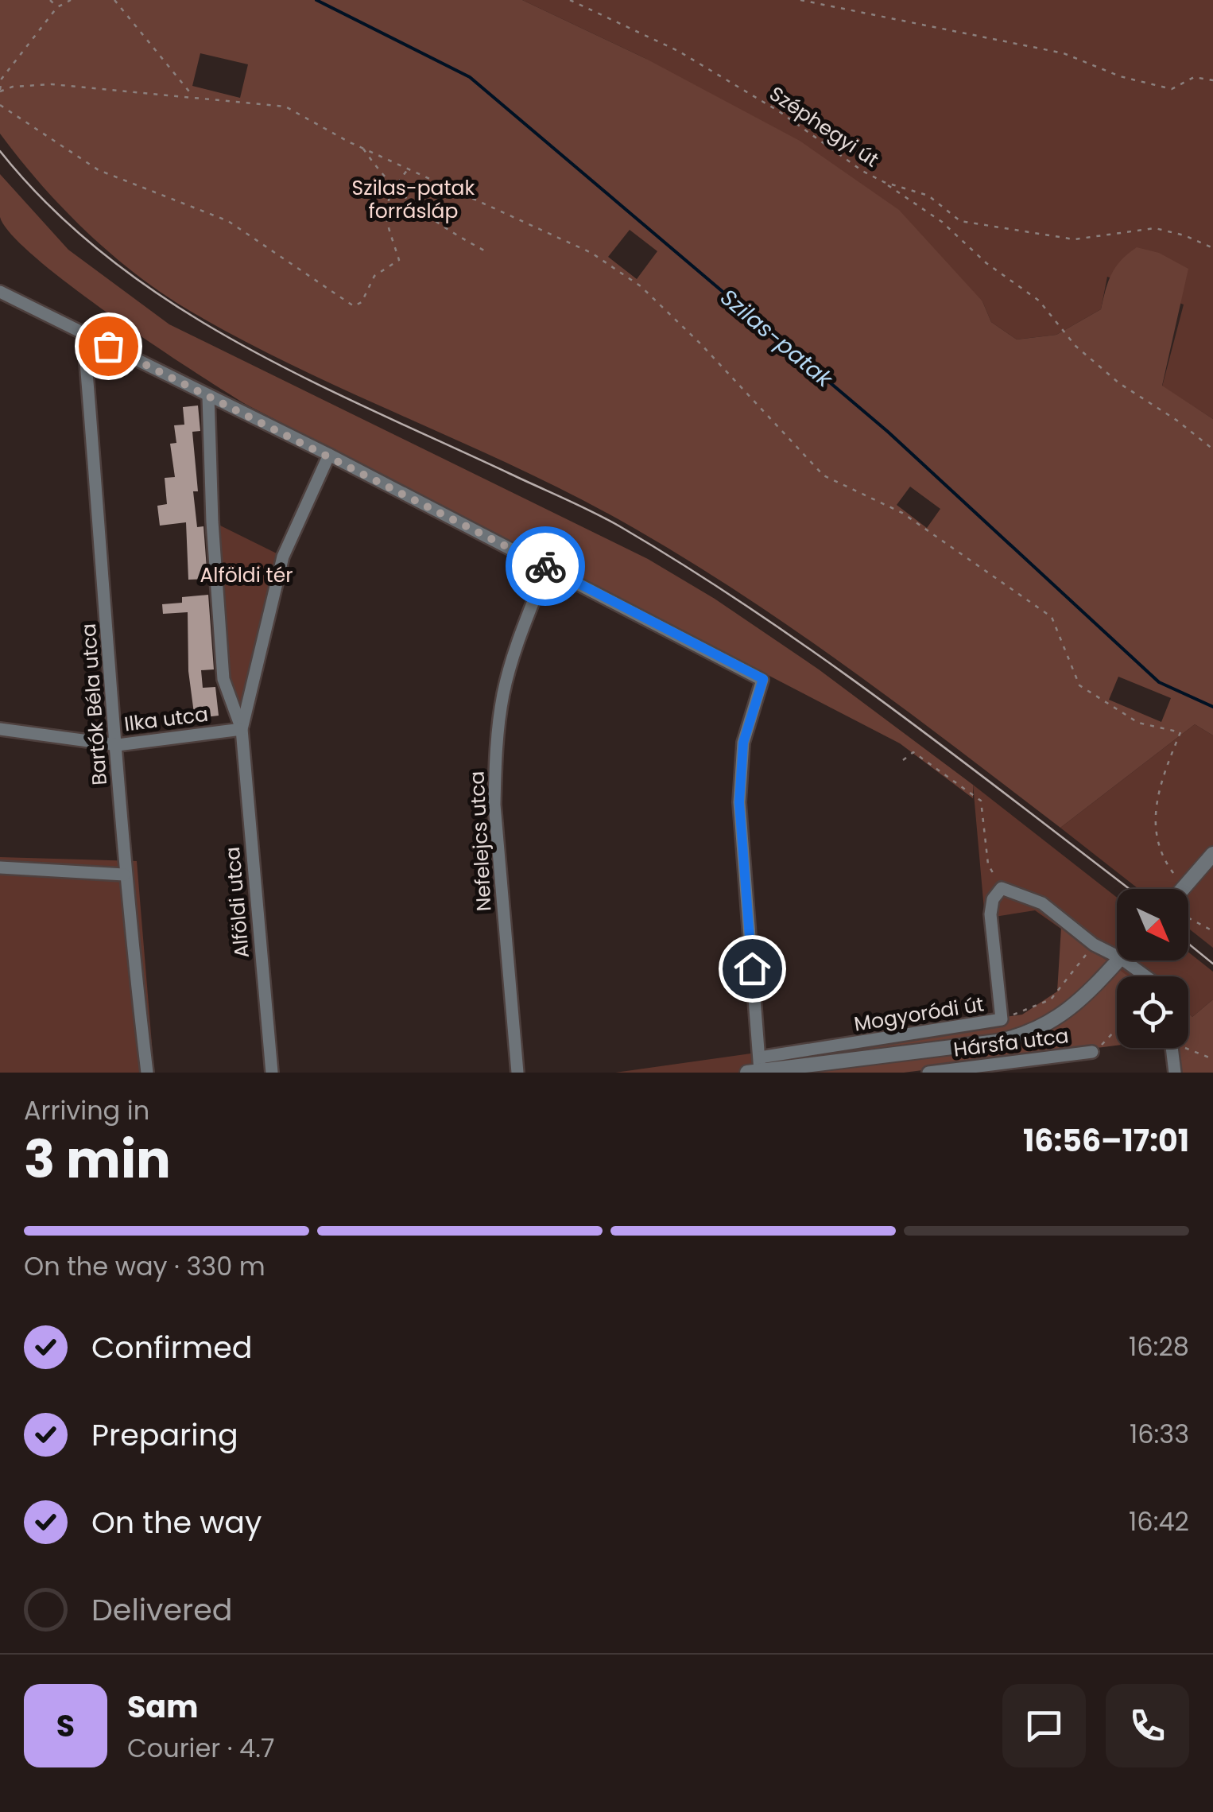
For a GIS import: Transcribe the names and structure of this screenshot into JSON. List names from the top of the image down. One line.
{"streets":{"street":["Bartók Béla utca","Ilka utca","Nefelejcs utca","Alföldi utca","Mogyoródi út","Hársfa utca"],"path":["Széphegyi út"]},"crossings":[["Bartók Béla utca","Ilka utca"],["Ilka utca","Alföldi utca"]],"water":["Szilas-patak"],"parks":["Szilas-patak forrásláp","Alföldi tér"],"north":"bottom right","page":{"heading":["3 min","Arriving in","16:56–17:01"],"panel":["Sam","Courier · 4.7"],"bar":"On the way · 330 m","list":[["Confirmed","16:28"],["Preparing","16:33"],["On the way","16:42"],"Delivered"],"round":"S"}}
